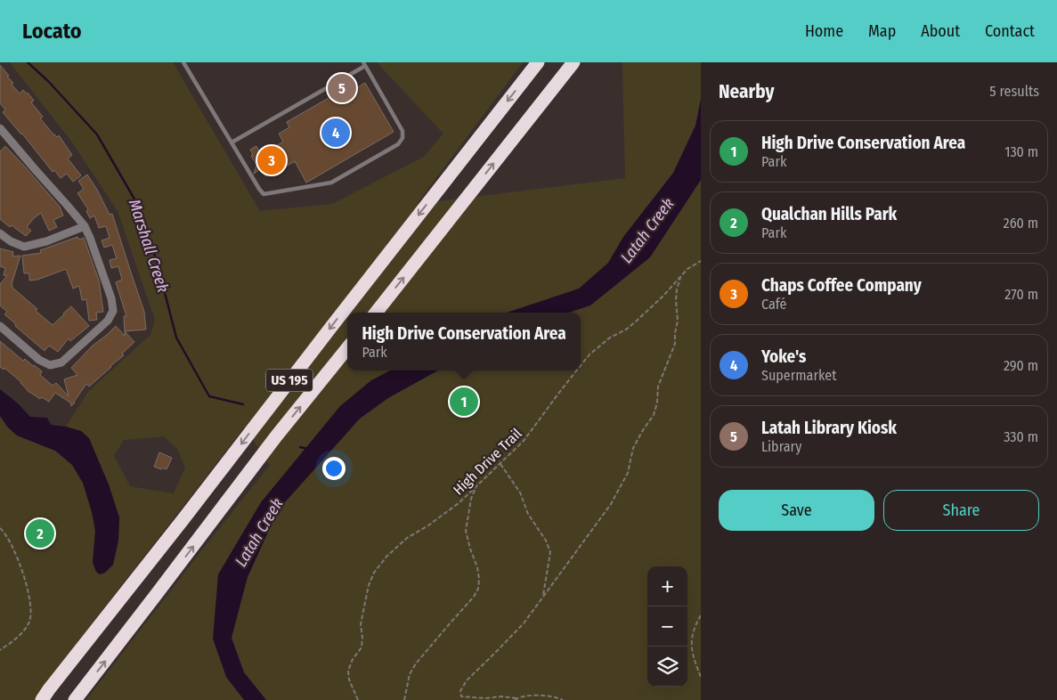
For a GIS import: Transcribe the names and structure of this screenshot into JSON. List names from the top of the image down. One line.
{"streets":{"highway":["US 195"],"path":["High Drive Trail"]},"water":["Latah Creek","Marshall Creek"],"page":{"header":"Locato","nav":["Home","Map","About","Contact"],"heading":["Nearby","5 results"],"pins":["5","4","3","1","2"],"list":[{"mark":"1","name":"High Drive Conservation Area","note":"Park","value":"130 m"},{"mark":"2","name":"Qualchan Hills Park","note":"Park","value":"260 m"},{"mark":"3","name":"Chaps Coffee Company","note":"Café","value":"270 m"},{"mark":"4","name":"Yoke's","note":"Supermarket","value":"290 m"},{"mark":"5","name":"Latah Library Kiosk","note":"Library","value":"330 m"}],"popup":["High Drive Conservation Area","Park"],"buttons":["Save","Share"],"map_buttons":["+","−"]}}
